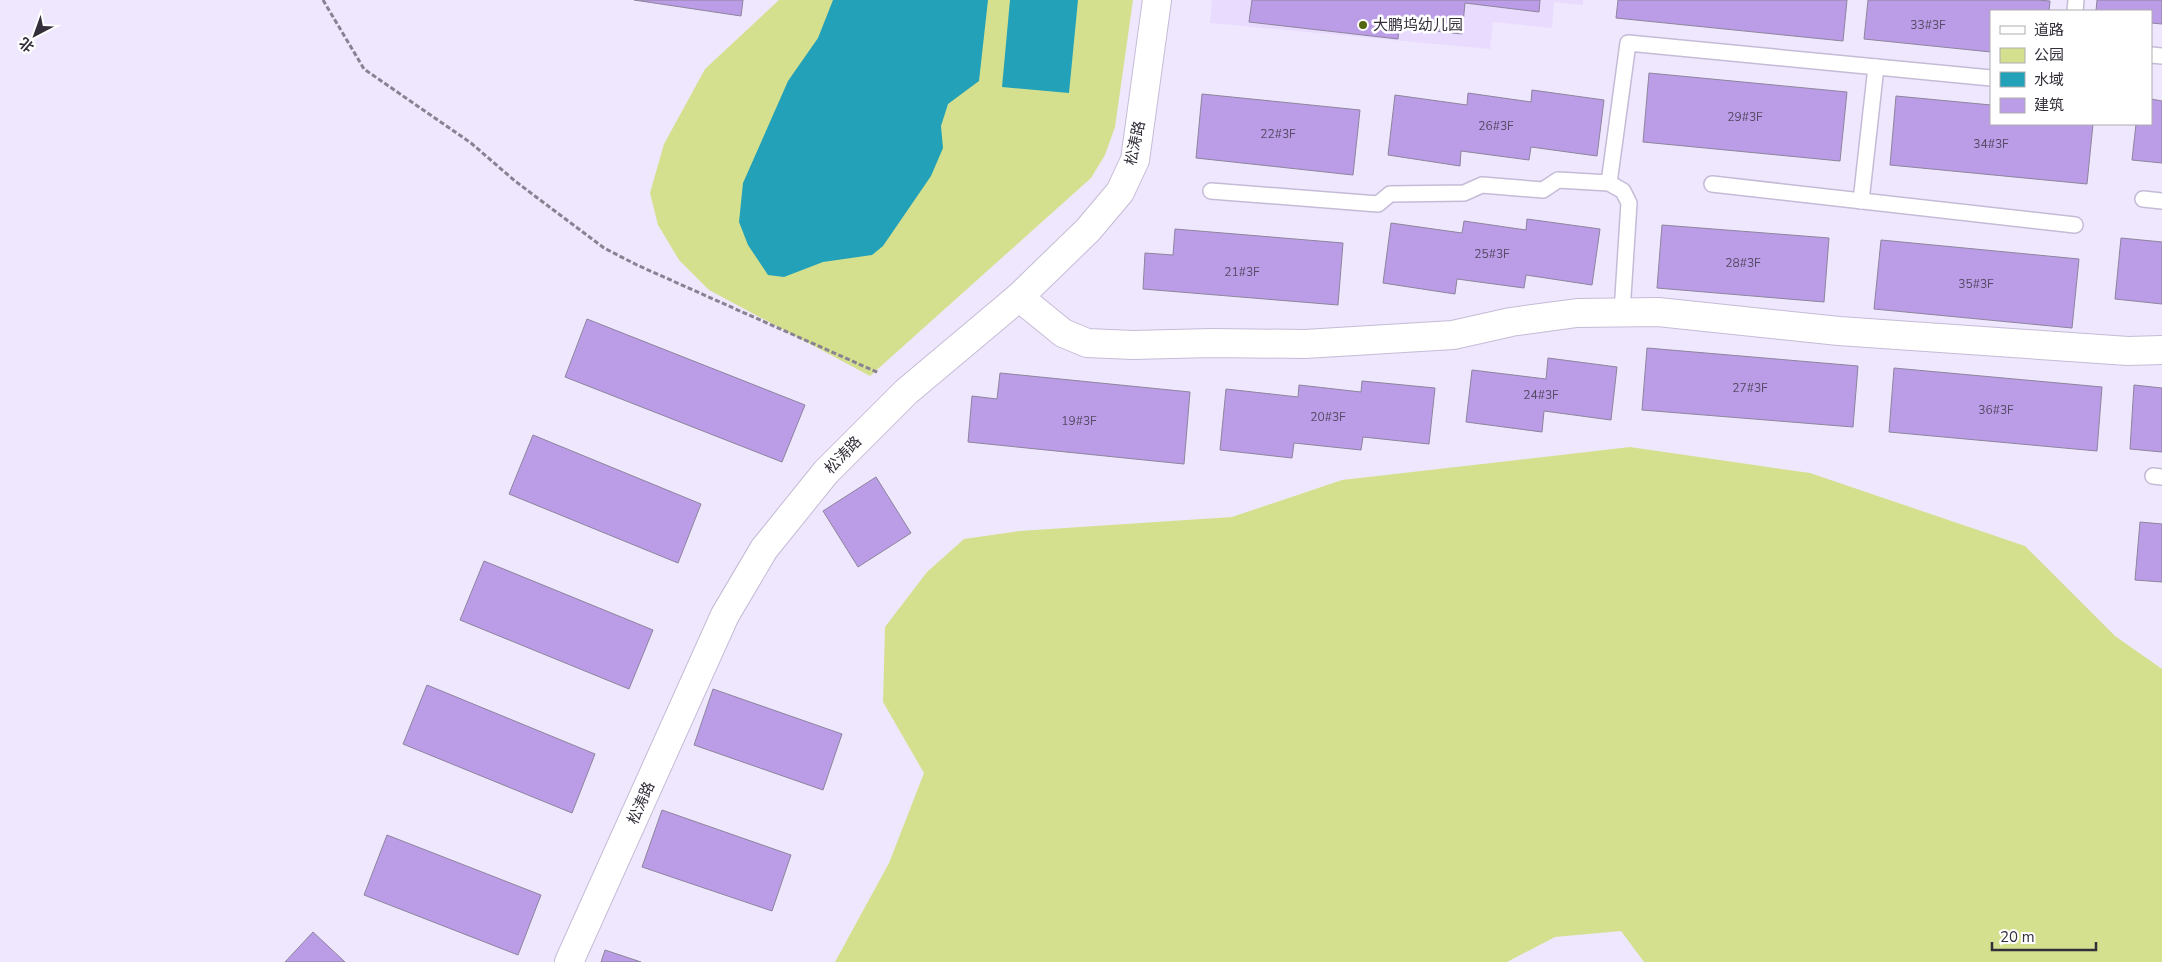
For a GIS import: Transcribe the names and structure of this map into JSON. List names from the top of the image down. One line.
{"streets":{"street":["松涛路"]},"places":["大鹏坞幼儿园"],"house_numbers":["33#3F","29#3F","26#3F","22#3F","34#3F","25#3F","28#3F","21#3F","35#3F","27#3F","24#3F","36#3F","20#3F","19#3F"],"legend":["道路","公园","水域","建筑"],"scale_bar":"20 m","north":"bottom left"}
